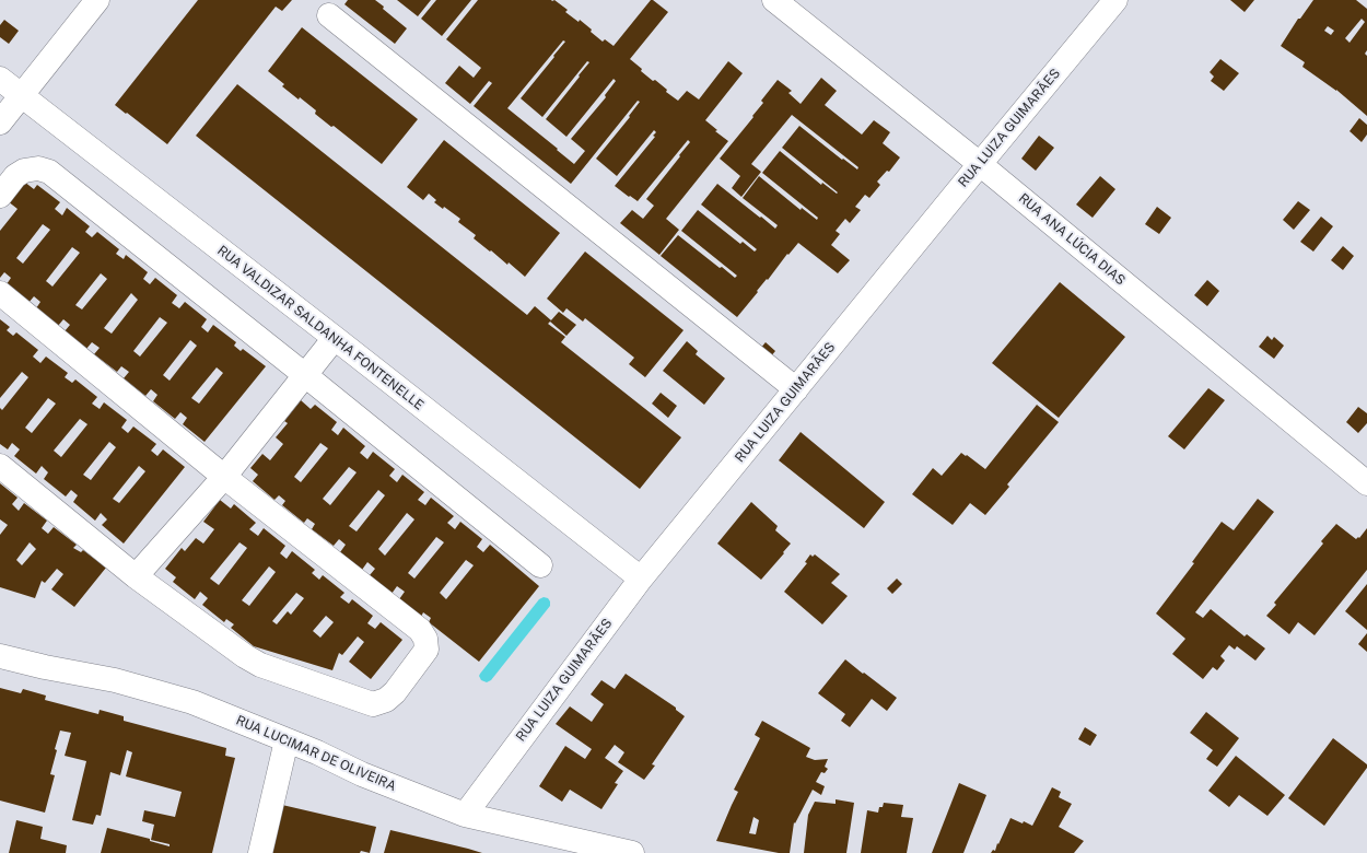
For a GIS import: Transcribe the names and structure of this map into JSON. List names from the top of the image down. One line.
{"streets":{"street":["RUA LUIZA GUIMARÃES","RUA ANA LÚCIA DIAS","RUA VALDIZAR SALDANHA FONTENELLE","RUA LUCIMAR DE OLIVEIRA"]},"crossings":[["RUA LUIZA GUIMARÃES","RUA ANA LÚCIA DIAS"],["RUA LUIZA GUIMARÃES","RUA VALDIZAR SALDANHA FONTENELLE"],["RUA LUIZA GUIMARÃES","RUA LUCIMAR DE OLIVEIRA"]]}
